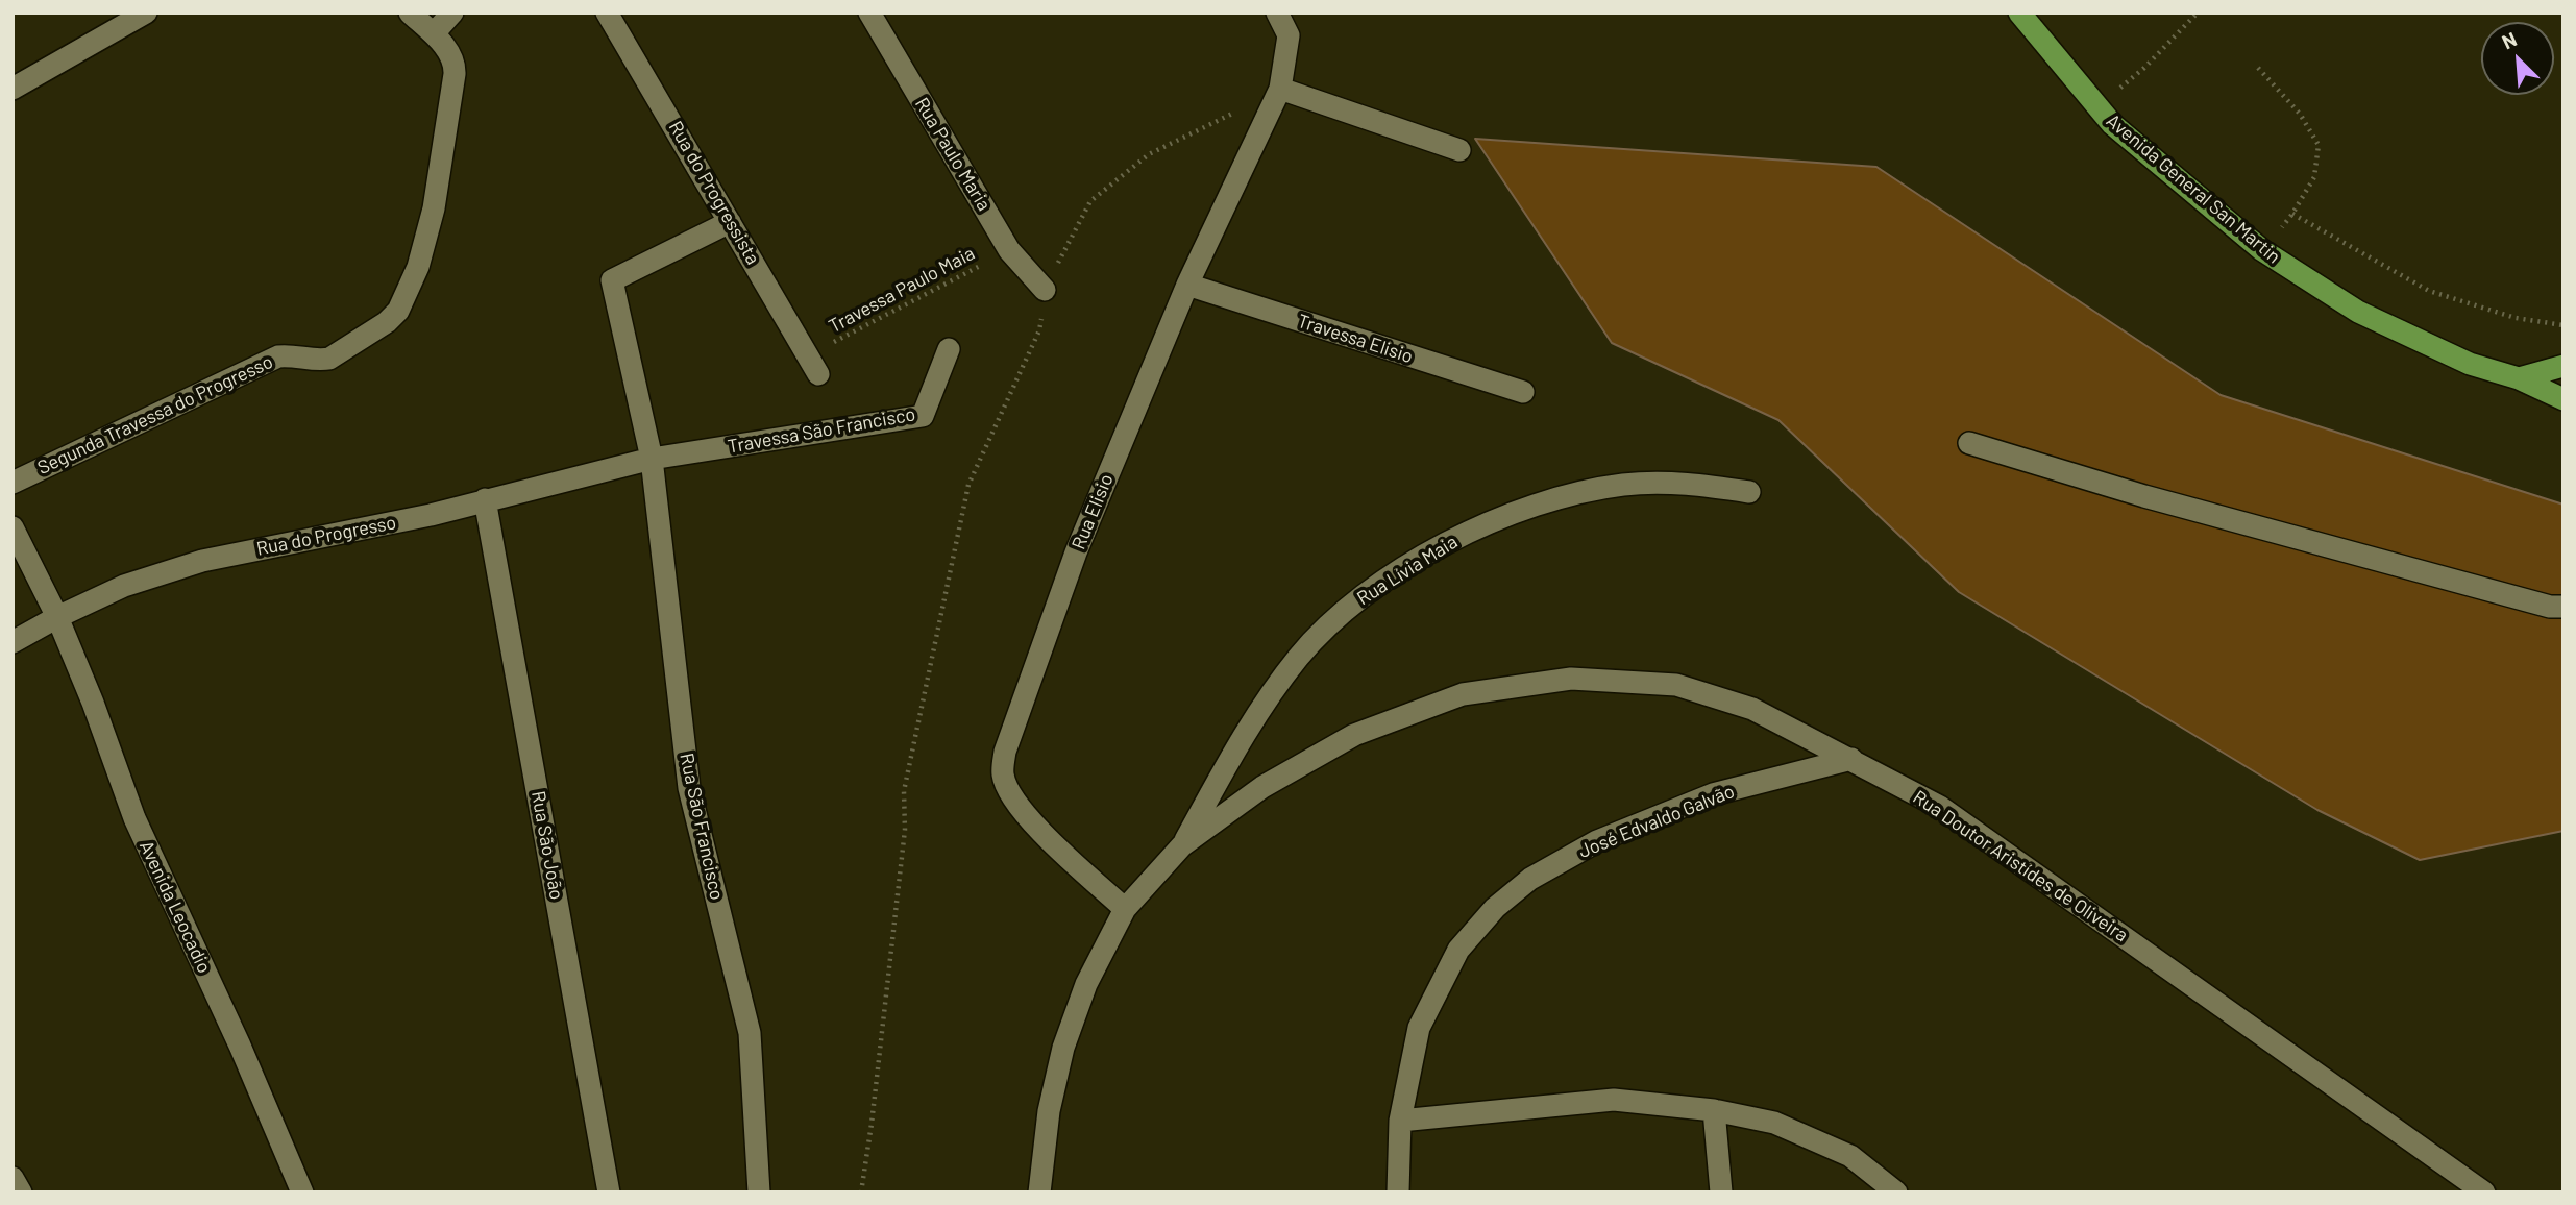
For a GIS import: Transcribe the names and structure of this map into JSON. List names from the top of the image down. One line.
{"streets":{"main road":["Avenida General San Martin"],"street":["Rua Paulo Maria","Rua do Progressista","Travessa Elisio","Segunda Travessa do Progresso","Travessa São Francisco","Rua Elisio","Rua do Progresso","Rua Lívia Maia","José Edvaldo Galvão","Rua São Francisco","Rua São João","Rua Doutor Aristídes de Oliveira","Avenida Leocadio"],"path":["Travessa Paulo Maia"]},"crossings":[["Rua Paulo Maria","Travessa Paulo Maia"],["Rua do Progressista","Travessa Paulo Maia"],["Rua do Progressista","Rua São Francisco"],["Travessa Elisio","Rua Elisio"],["Travessa São Francisco","Rua do Progresso"],["Travessa São Francisco","Rua São Francisco"],["Rua Elisio","Rua Doutor Aristídes de Oliveira"],["Rua do Progresso","Rua São Francisco"],["Rua do Progresso","Rua São João"],["Rua do Progresso","Avenida Leocadio"],["Rua Lívia Maia","Rua Doutor Aristídes de Oliveira"],["José Edvaldo Galvão","Rua Doutor Aristídes de Oliveira"]],"north":"top left"}
